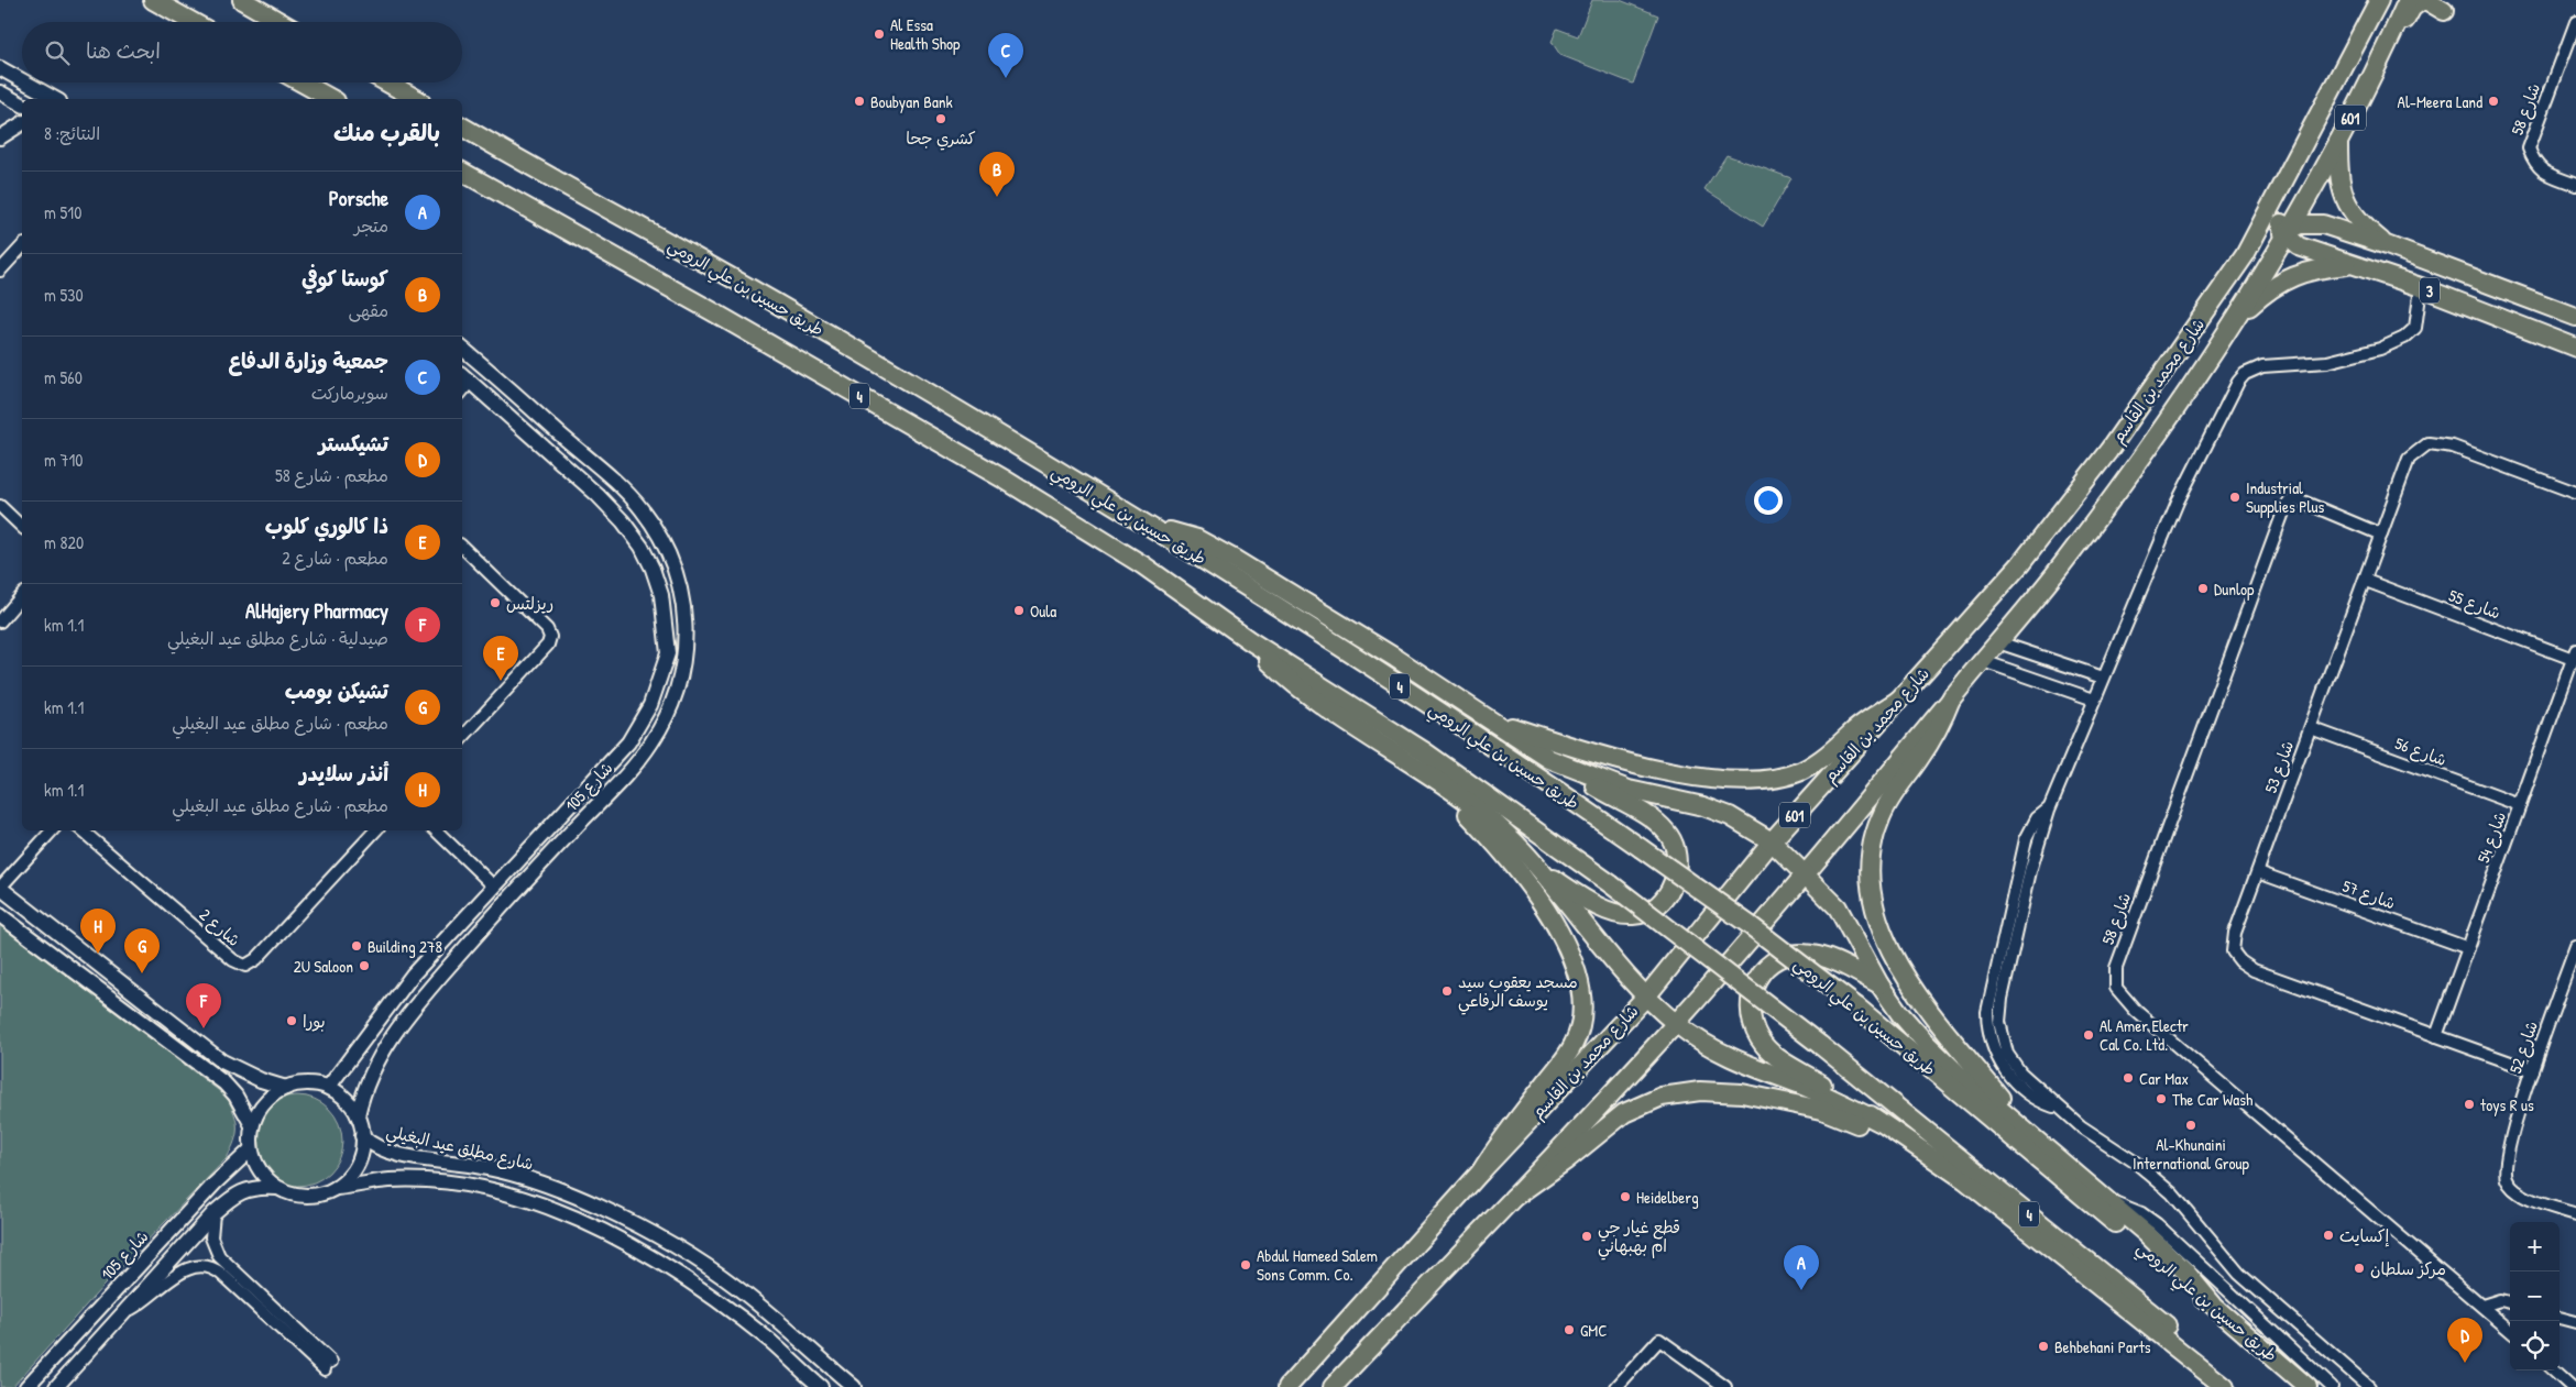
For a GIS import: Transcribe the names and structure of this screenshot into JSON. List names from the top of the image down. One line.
{"streets":{"main road":["601","طريق حسين بن علي الرومي","3","شارع محمد بن القاسم","4"],"street":["شارع 58","شارع 55","شارع 56","شارع 53","شارع 105","شارع 54","شارع 57","شارع 2","شارع 52","شارع مطلق عيد البغيلي"]},"crossings":[["شارع 58","شارع 53"],["3","شارع محمد بن القاسم"],["شارع 55","شارع 53"],["شارع 55","شارع 54"],["شارع 56","شارع 53"],["شارع 56","شارع 54"],["شارع 53","شارع 54"],["شارع 53","شارع 57"],["شارع 53","شارع 52"],["شارع 105","شارع مطلق عيد البغيلي"],["شارع 54","شارع 57"]],"places":["Al Essa Health Shop","Boubyan Bank","Al-Meera Land","كشري جحا","Industrial Supplies Plus","Dunlop","ريزلتس","Oula","Building 278","2U Saloon","مسجد يعقوب سيد يوسف الرفاعي","بورا","Al Amer Electr Cal Co. Ltd.","Car Max","The Car Wash","toys R us","Al-Khunaini International Group","Heidelberg","إكسايت","قطع غيار جي ام بهبهاني","Abdul Hameed Salem Sons Comm. Co.","مركز سلطان","GMC","Behbehani Parts"],"page":{"search":"ابحث هنا","pins":["C","B","E","H","G","F","A","D"],"heading":["بالقرب منك","النتائج: 8"],"list":[{"mark":"A","name":"Porsche","note":"متجر","value":"510 m"},{"mark":"B","name":"كوستا كوفي","note":"مقهى","value":"530 m"},{"mark":"C","name":"جمعية وزارة الدفاع","note":"سوبرماركت","value":"560 m"},{"mark":"D","name":"تشيكستر","note":"مطعم · شارع 58","value":"710 m"},{"mark":"E","name":"ذا كالوري كلوب","note":"مطعم · شارع 2","value":"820 m"},{"mark":"F","name":"AlHajery Pharmacy","note":"صيدلية · شارع مطلق عيد البغيلي","value":"1.1 km"},{"mark":"G","name":"تشيكن بومب","note":"مطعم · شارع مطلق عيد البغيلي","value":"1.1 km"},{"mark":"H","name":"أنذر سلايدر","note":"مطعم · شارع مطلق عيد البغيلي","value":"1.1 km"}],"map_buttons":["+","−"]}}
